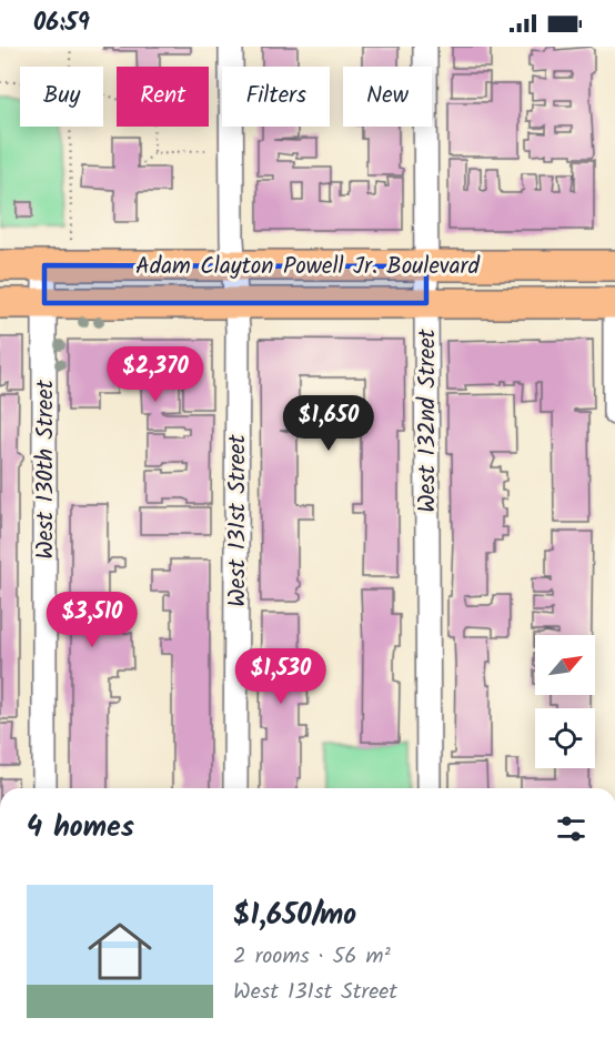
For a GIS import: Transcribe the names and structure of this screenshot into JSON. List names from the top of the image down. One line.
{"streets":{"main road":["Adam Clayton Powell Jr. Boulevard"],"street":["West 132nd Street","West 130th Street","West 131st Street"]},"crossings":[["Adam Clayton Powell Jr. Boulevard","West 132nd Street"],["Adam Clayton Powell Jr. Boulevard","West 130th Street"],["Adam Clayton Powell Jr. Boulevard","West 131st Street"]],"north":"top right","page":{"status":"06:59","chip":["Buy","Rent","Filters","New"],"price":["$2,370","$1,650","$3,510","$1,530"],"heading":"4 homes","list":[{"name":"$1,650/mo","note":"2 rooms · 56 m² · West 131st Street"}]}}
